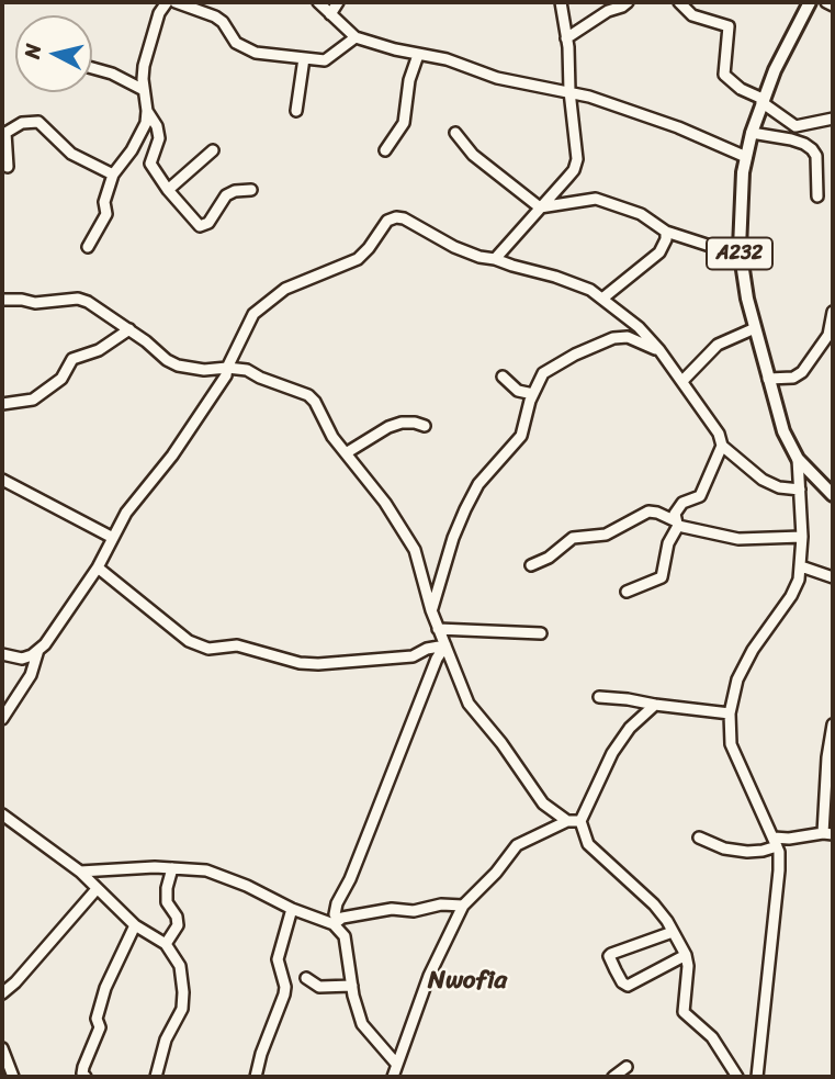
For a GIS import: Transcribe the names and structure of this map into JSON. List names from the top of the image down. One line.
{"streets":{"main road":["A232"]},"districts":["Nwofia"],"north":"left"}
